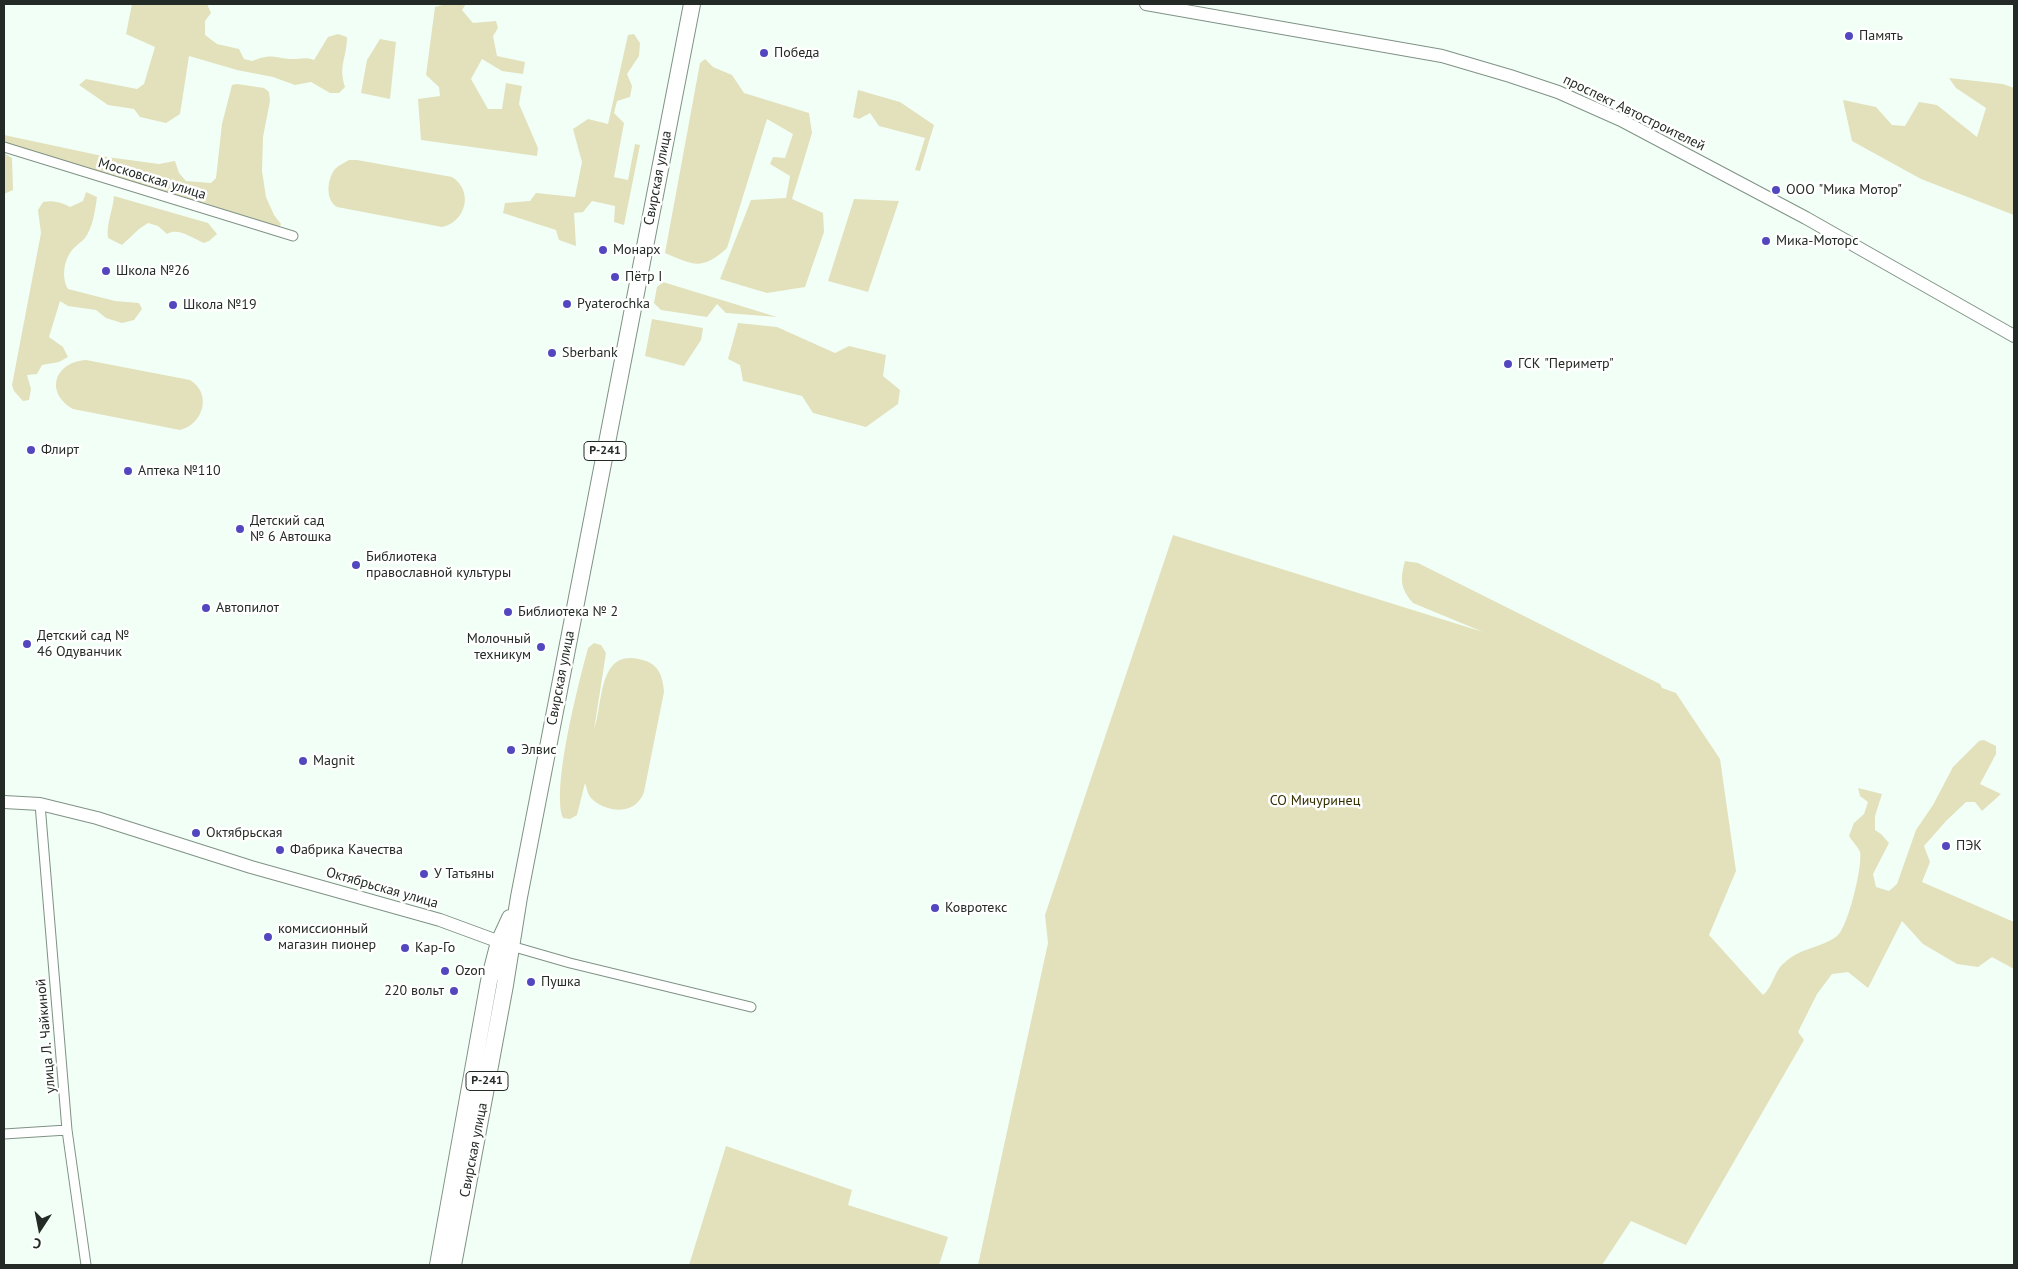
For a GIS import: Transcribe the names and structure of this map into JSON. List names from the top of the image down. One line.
{"streets":{"highway":["Свирская улица","Р-241"],"main road":["проспект Автостроителей","Октябрьская улица"],"street":["Московская улица","улица Л. Чайкиной"]},"crossings":[["Свирская улица","Октябрьская улица"],["Октябрьская улица","улица Л. Чайкиной"]],"parks":["СО Мичуринец"],"places":["Память","Победа","ООО \"Мика Мотор\"","Мика-Моторс","Монарх","Школа №26","Пётр I","Pyaterochka","Школа №19","Sberbank","ГСК \"Периметр\"","Флирт","Аптека №110","Детский сад № 6 Автошка","Библиотека православной культуры","Автопилот","Библиотека № 2","Детский сад № 46 Одуванчик","Молочный техникум","Элвис","Magnit","Октябрьская","ПЭК","Фабрика Качества","У Татьяны","Ковротекс","комиссионный магазин пионер","Кар-Го","Ozon","Пушка","220 вольт"],"north":"bottom"}
